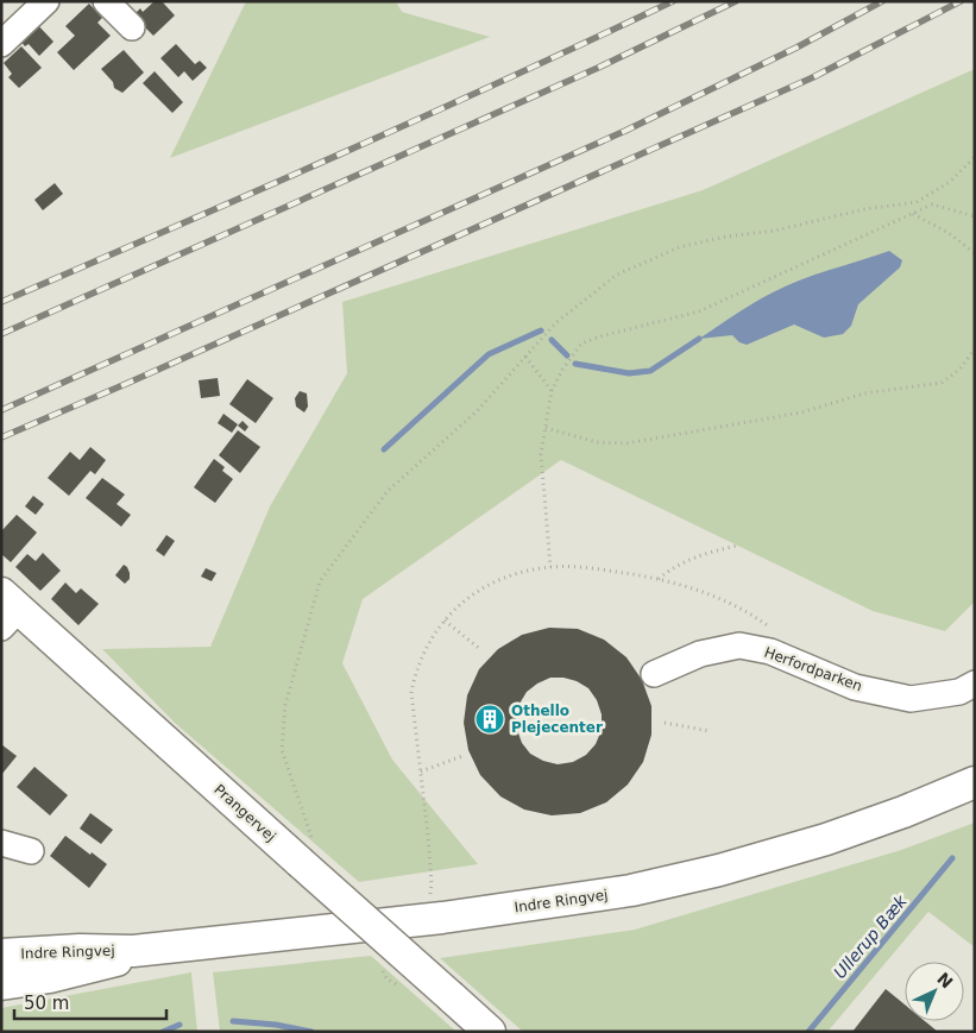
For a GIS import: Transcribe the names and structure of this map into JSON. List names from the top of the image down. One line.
{"streets":{"street":["Herfordparken","Prangervej","Indre Ringvej"]},"water":["Ullerup Bæk"],"places":{"building":["Othello Plejecenter"]},"scale_bar":"50 m","north":"top right"}
